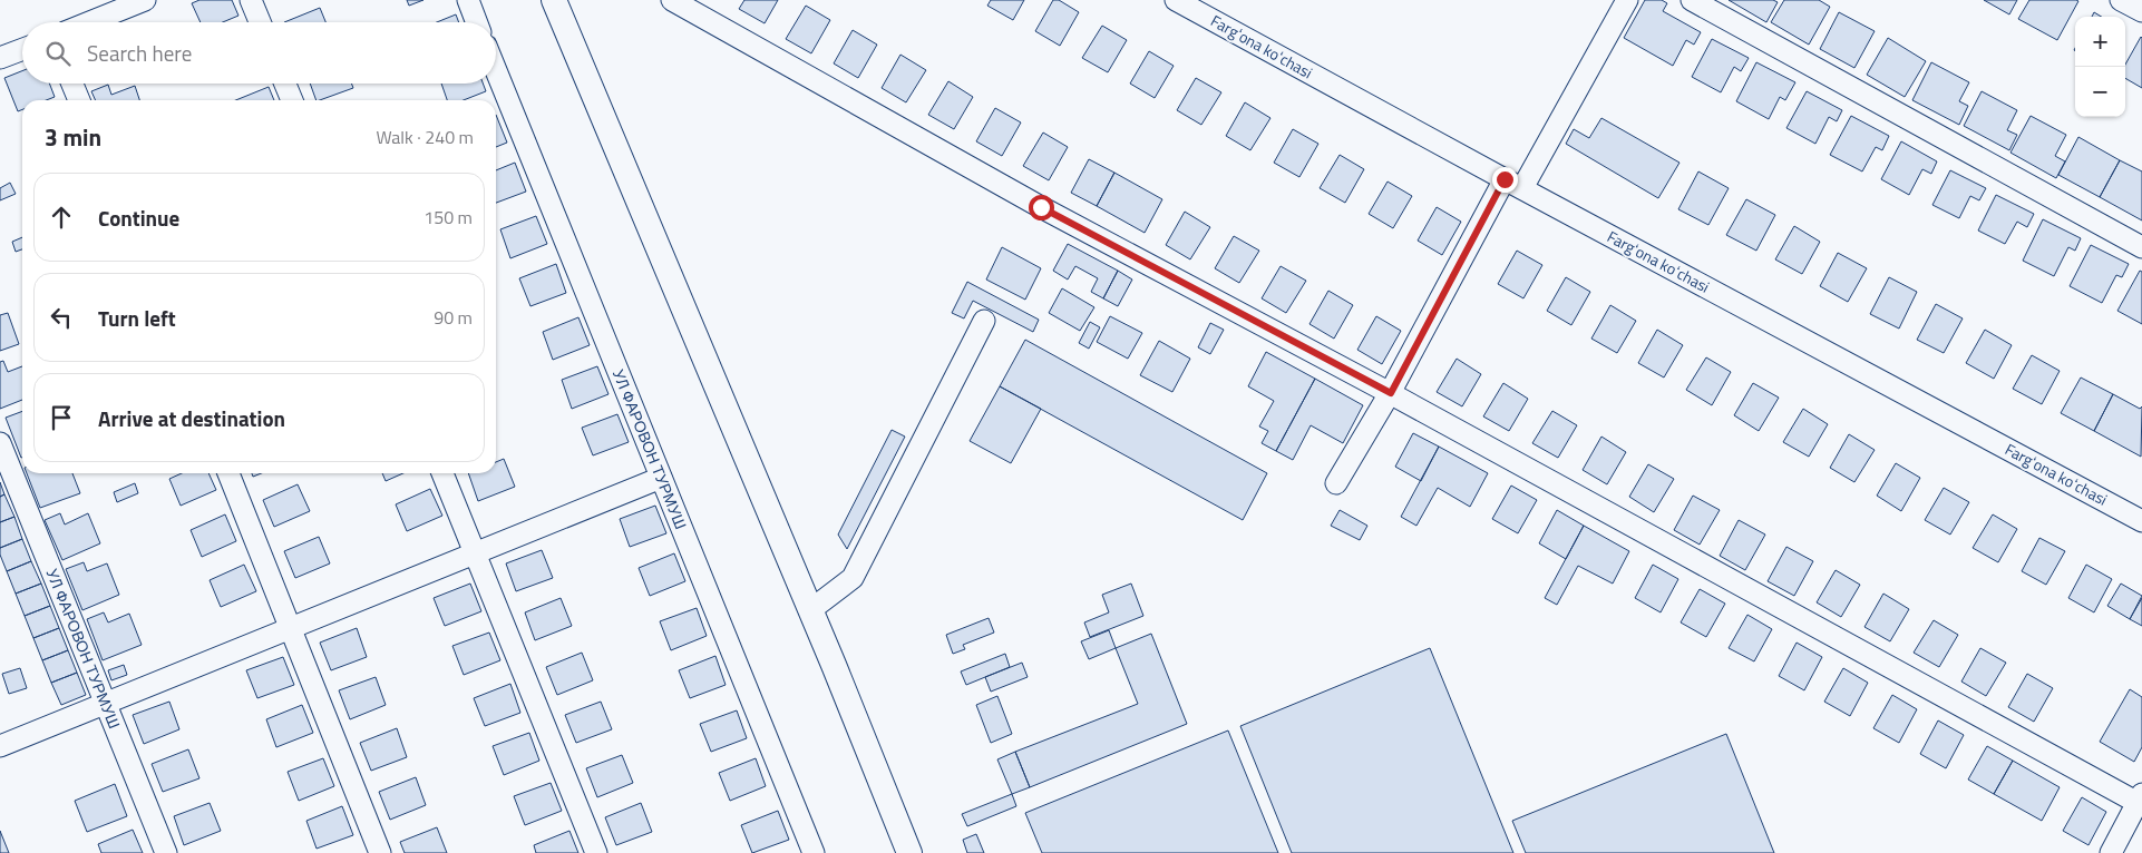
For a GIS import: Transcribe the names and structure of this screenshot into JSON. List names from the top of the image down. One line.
{"streets":{"street":["Fargʻona koʻchasi","УЛ ФАРОВОН ТУРМУШ"]},"page":{"map_buttons":["+","−"],"search":"Search here","heading":["3 min","Walk · 240 m"],"list":[["Continue","150 m"],["Turn left","90 m"],"Arrive at destination"]}}
